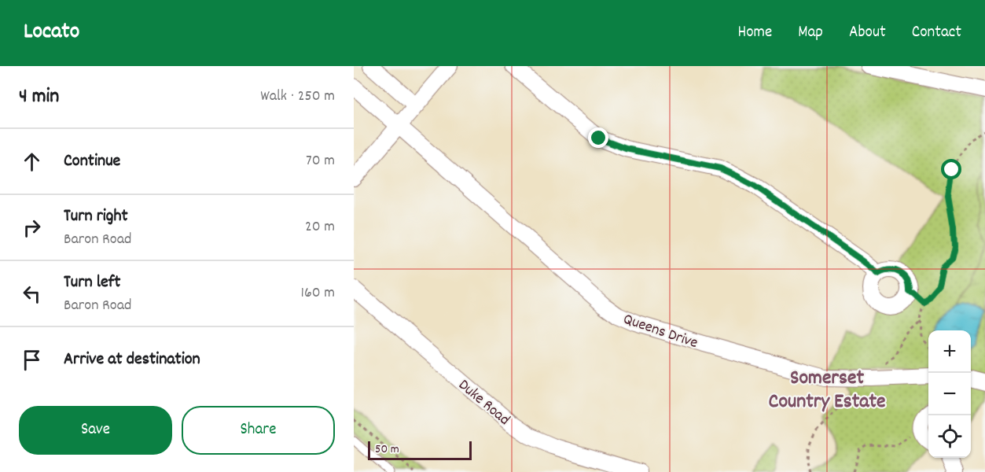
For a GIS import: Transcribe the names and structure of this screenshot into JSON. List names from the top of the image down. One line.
{"streets":{"street":["Queens Drive","Duke Road"]},"districts":["Somerset Country Estate"],"scale_bar":"50 m","page":{"header":"Locato","nav":["Home","Map","About","Contact"],"heading":["4 min","Walk · 250 m"],"list":[["Continue","70 m"],["Turn right","Baron Road","20 m"],["Turn left","Baron Road","160 m"],"Arrive at destination"],"map_buttons":["+","−"],"buttons":["Save","Share"],"scale":"50 m"}}
